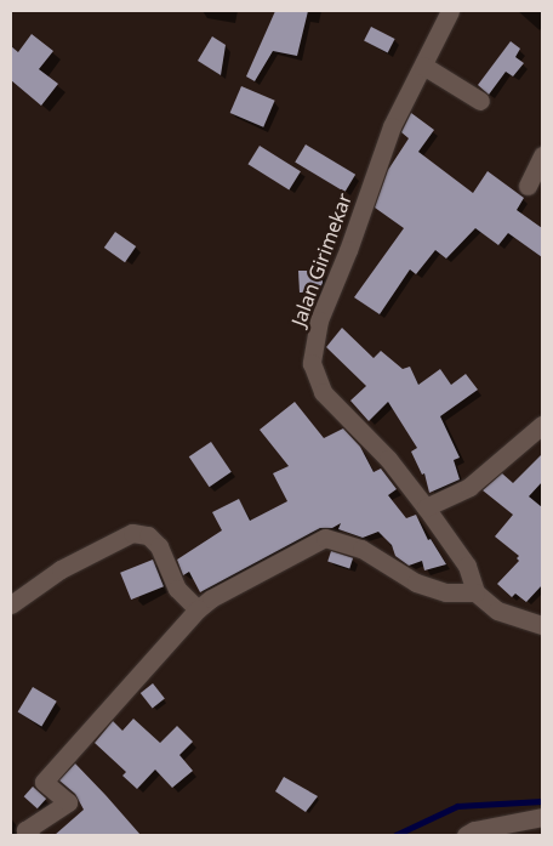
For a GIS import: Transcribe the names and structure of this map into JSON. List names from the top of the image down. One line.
{"streets":{"street":["Jalan Girimekar"]}}
